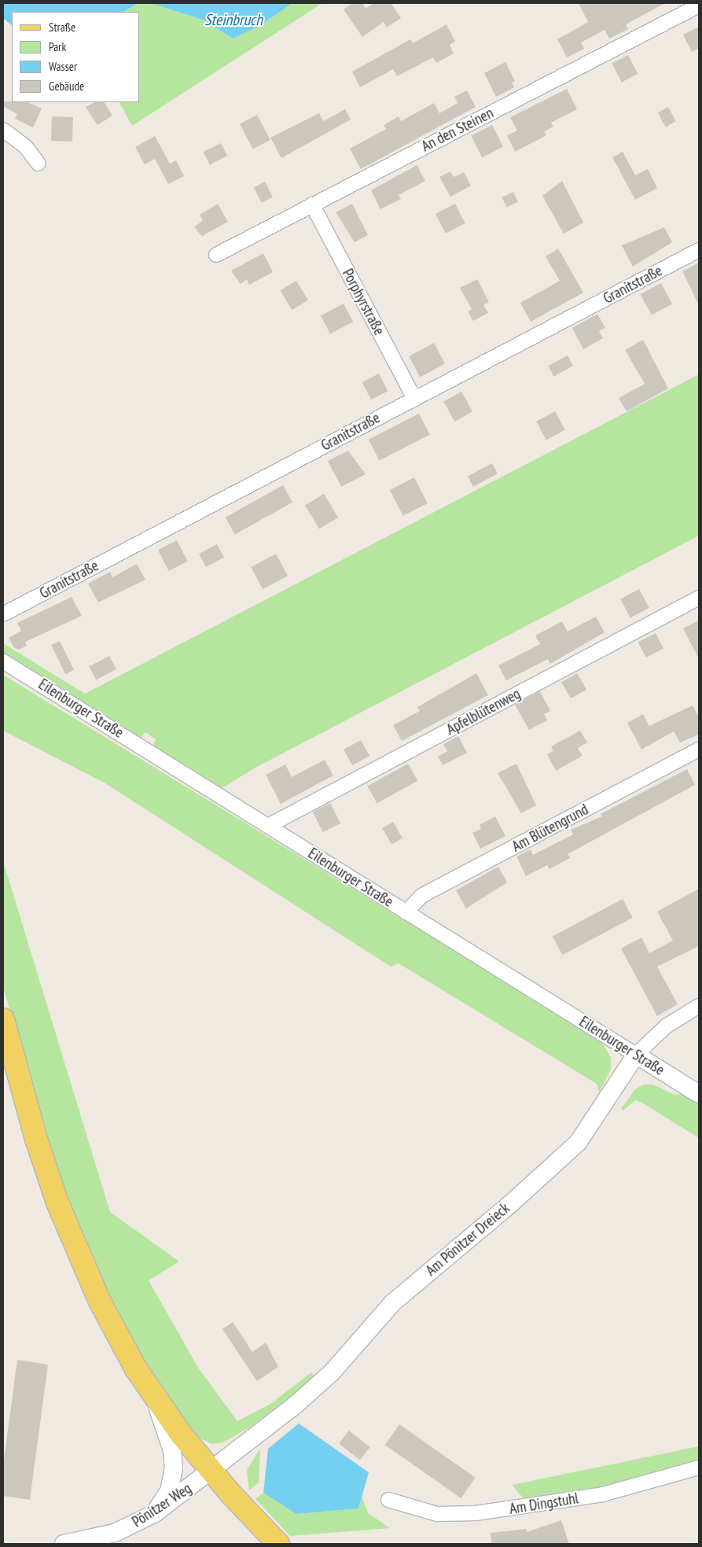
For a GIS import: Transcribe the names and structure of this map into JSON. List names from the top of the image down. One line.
{"streets":{"street":["An den Steinen","Granitstraße","Porphyrstraße","Eilenburger Straße","Apfelblütenweg","Am Blütengrund","Am Pönitzer Dreieck","Am Dingstuhl","Pönitzer Weg"]},"crossings":[["An den Steinen","Porphyrstraße"],["Granitstraße","Porphyrstraße"],["Eilenburger Straße","Apfelblütenweg"],["Eilenburger Straße","Am Blütengrund"],["Eilenburger Straße","Am Pönitzer Dreieck"],["Am Pönitzer Dreieck","Pönitzer Weg"]],"water":["Steinbruch"],"legend":["Straße","Park","Wasser","Gebäude"]}
